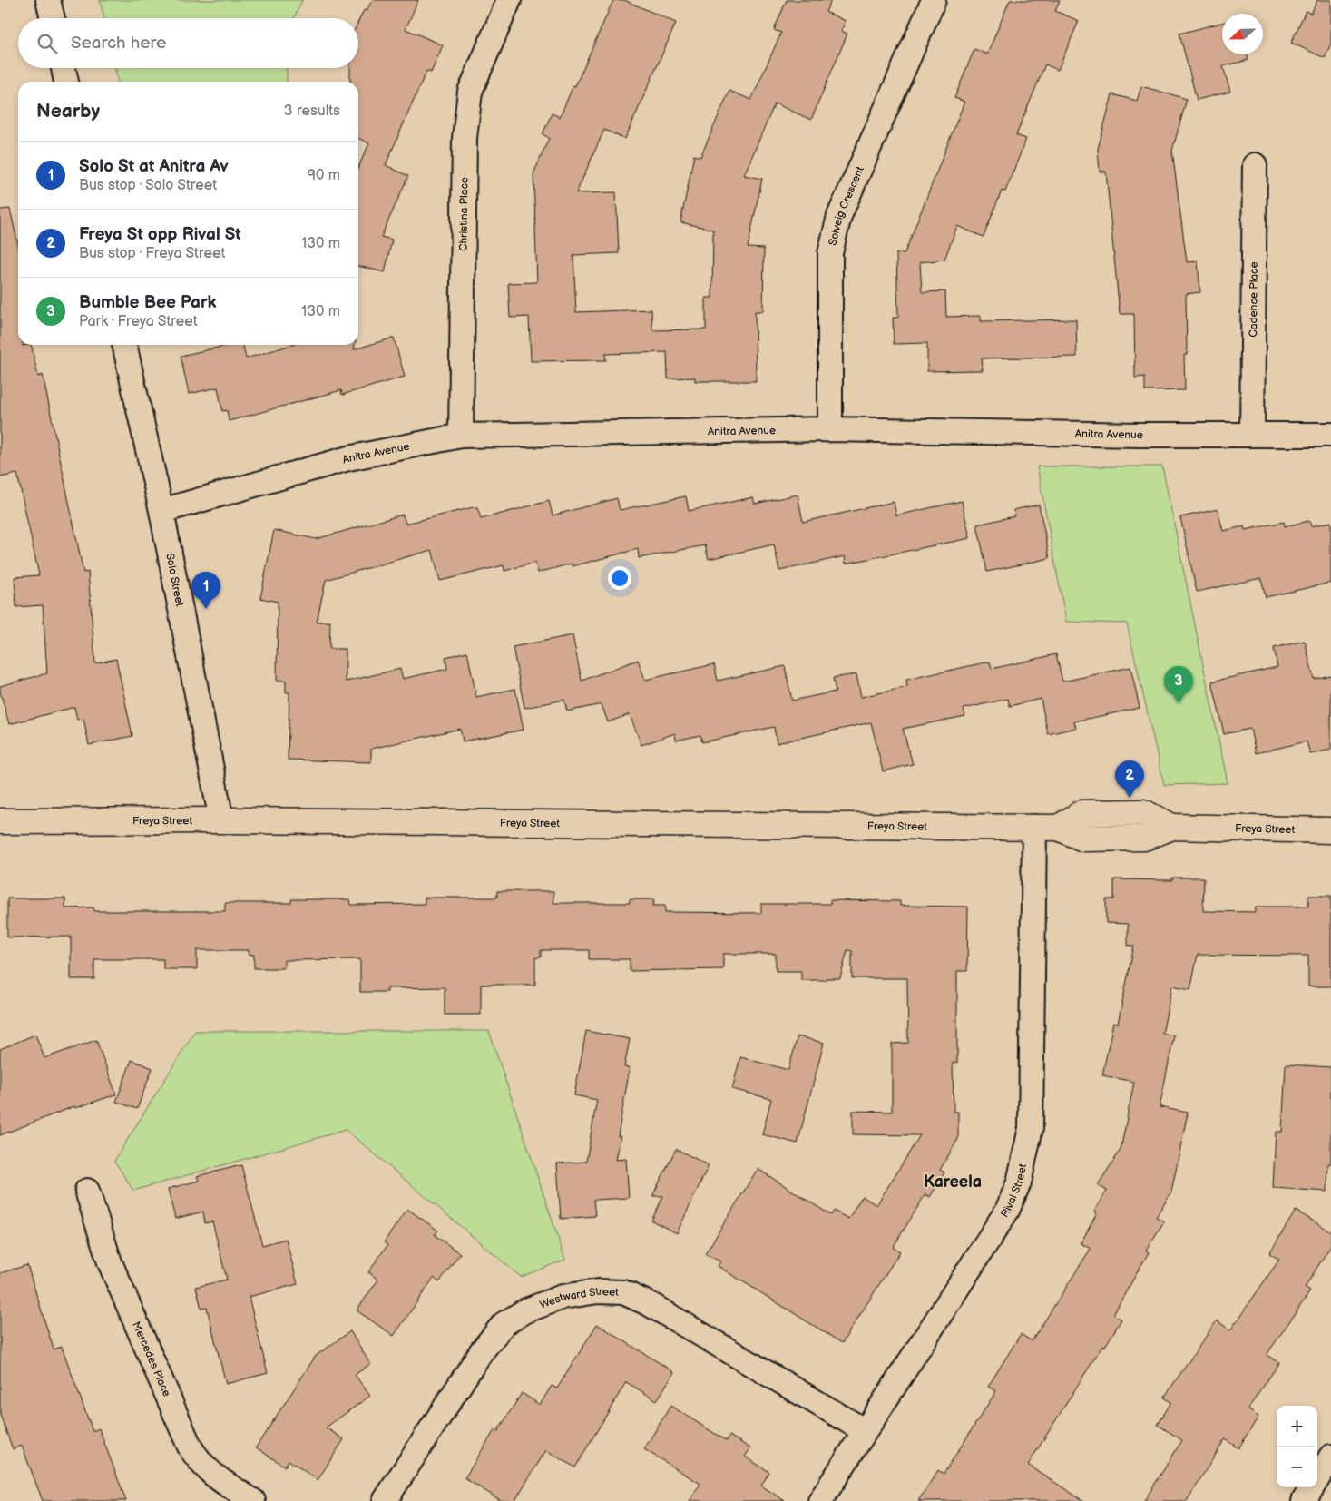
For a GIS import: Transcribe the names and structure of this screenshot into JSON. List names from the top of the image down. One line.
{"streets":{"street":["Solveig Crescent","Christina Place","Cadence Place","Anitra Avenue","Solo Street","Freya Street","Rival Street","Westward Street","Mercedes Place"]},"crossings":[["Solveig Crescent","Anitra Avenue"],["Christina Place","Anitra Avenue"],["Cadence Place","Anitra Avenue"],["Anitra Avenue","Solo Street"],["Solo Street","Freya Street"],["Freya Street","Rival Street"],["Rival Street","Westward Street"]],"districts":["Kareela"],"north":"left","page":{"search":"Search here","heading":["Nearby","3 results"],"list":[{"mark":"1","name":"Solo St at Anitra Av","note":"Bus stop · Solo Street","value":"90 m"},{"mark":"2","name":"Freya St opp Rival St","note":"Bus stop · Freya Street","value":"130 m"},{"mark":"3","name":"Bumble Bee Park","note":"Park · Freya Street","value":"130 m"}],"pins":["1","3","2"],"map_buttons":["+","−"]}}
